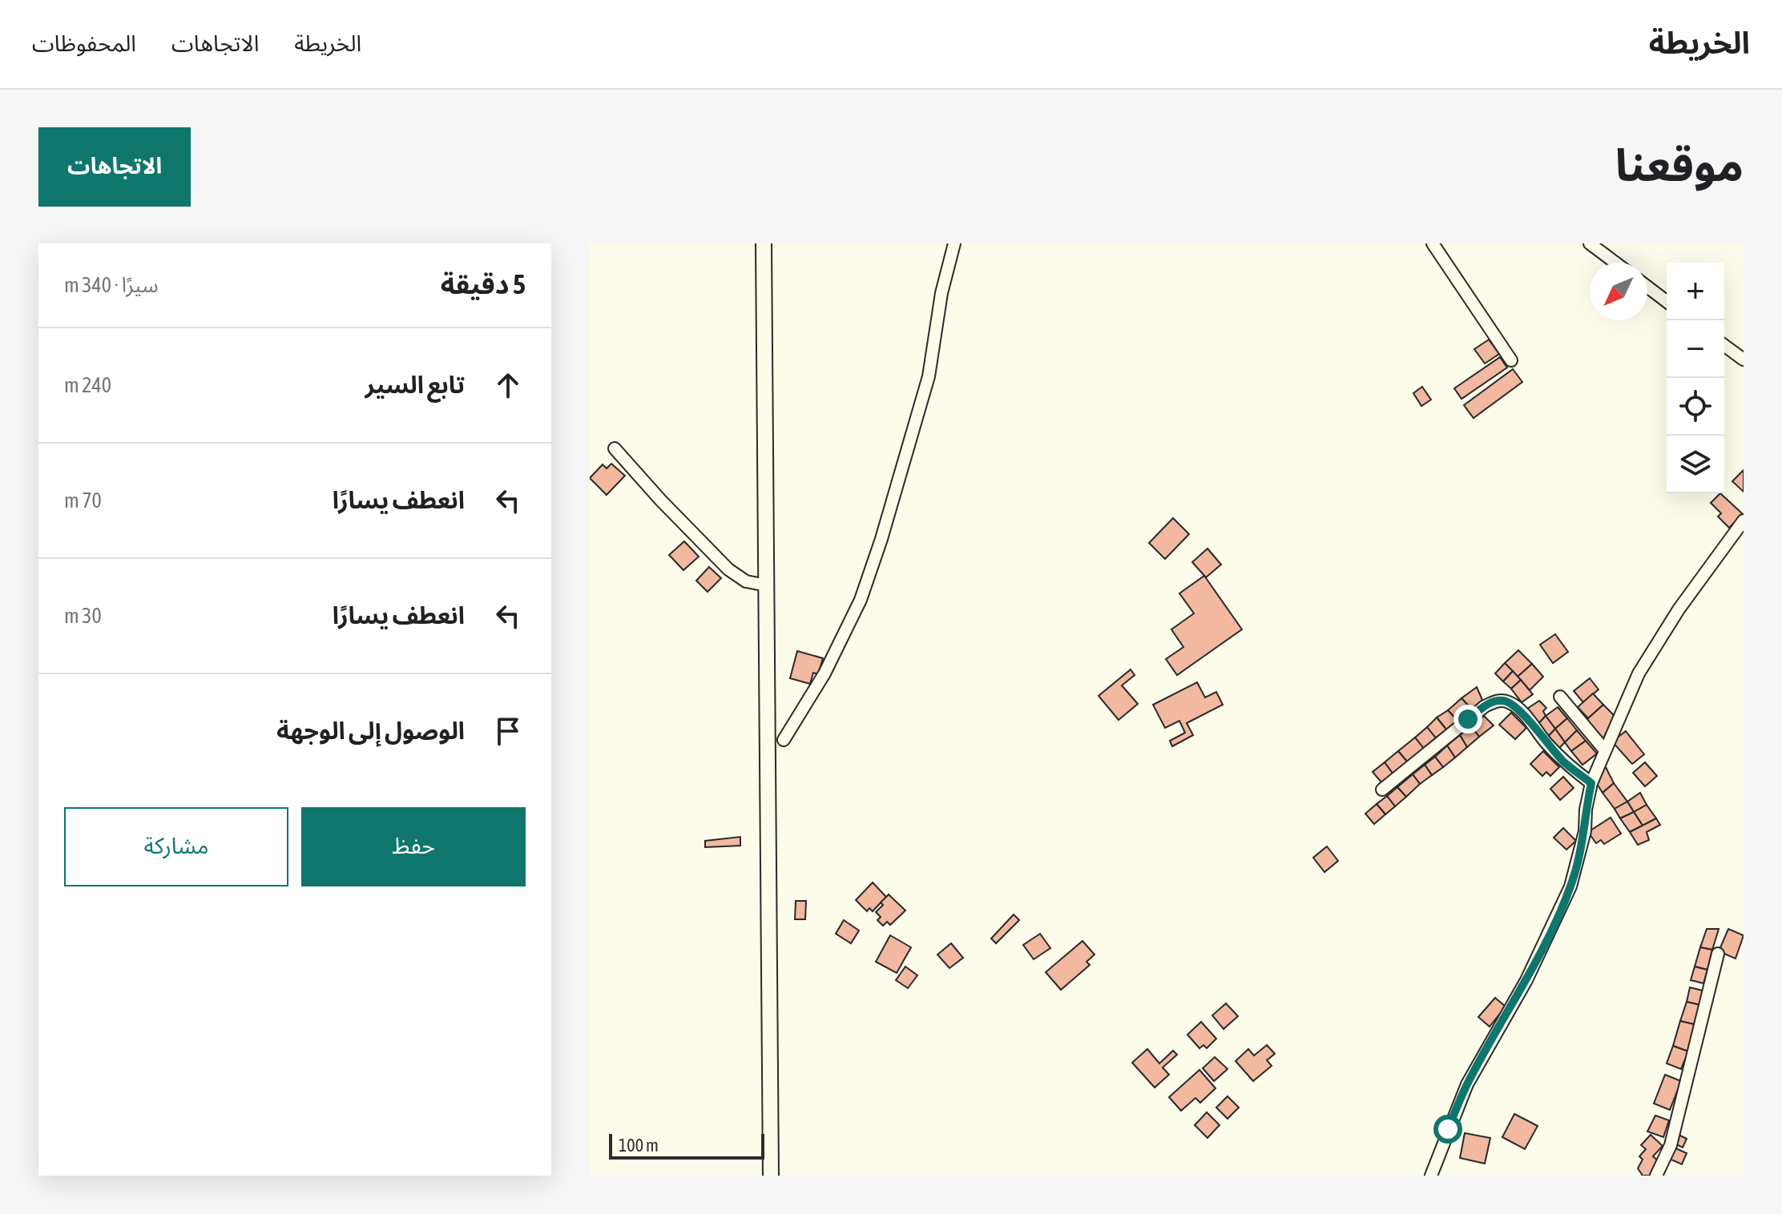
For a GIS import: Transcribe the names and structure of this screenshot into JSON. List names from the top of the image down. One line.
{"scale_bar":"100 m","north":"bottom left","page":{"header":"الخريطة","nav":["الخريطة","الاتجاهات","المحفوظات"],"title":"موقعنا","buttons":["الاتجاهات",["حفظ","مشاركة"]],"heading":["5 دقيقة","سيرًا · 340 m"],"map_buttons":["+","−"],"list":[["تابع السير","240 m"],["انعطف يسارًا","70 m"],["انعطف يسارًا","30 m"],"الوصول إلى الوجهة"],"scale":"100 m"}}
